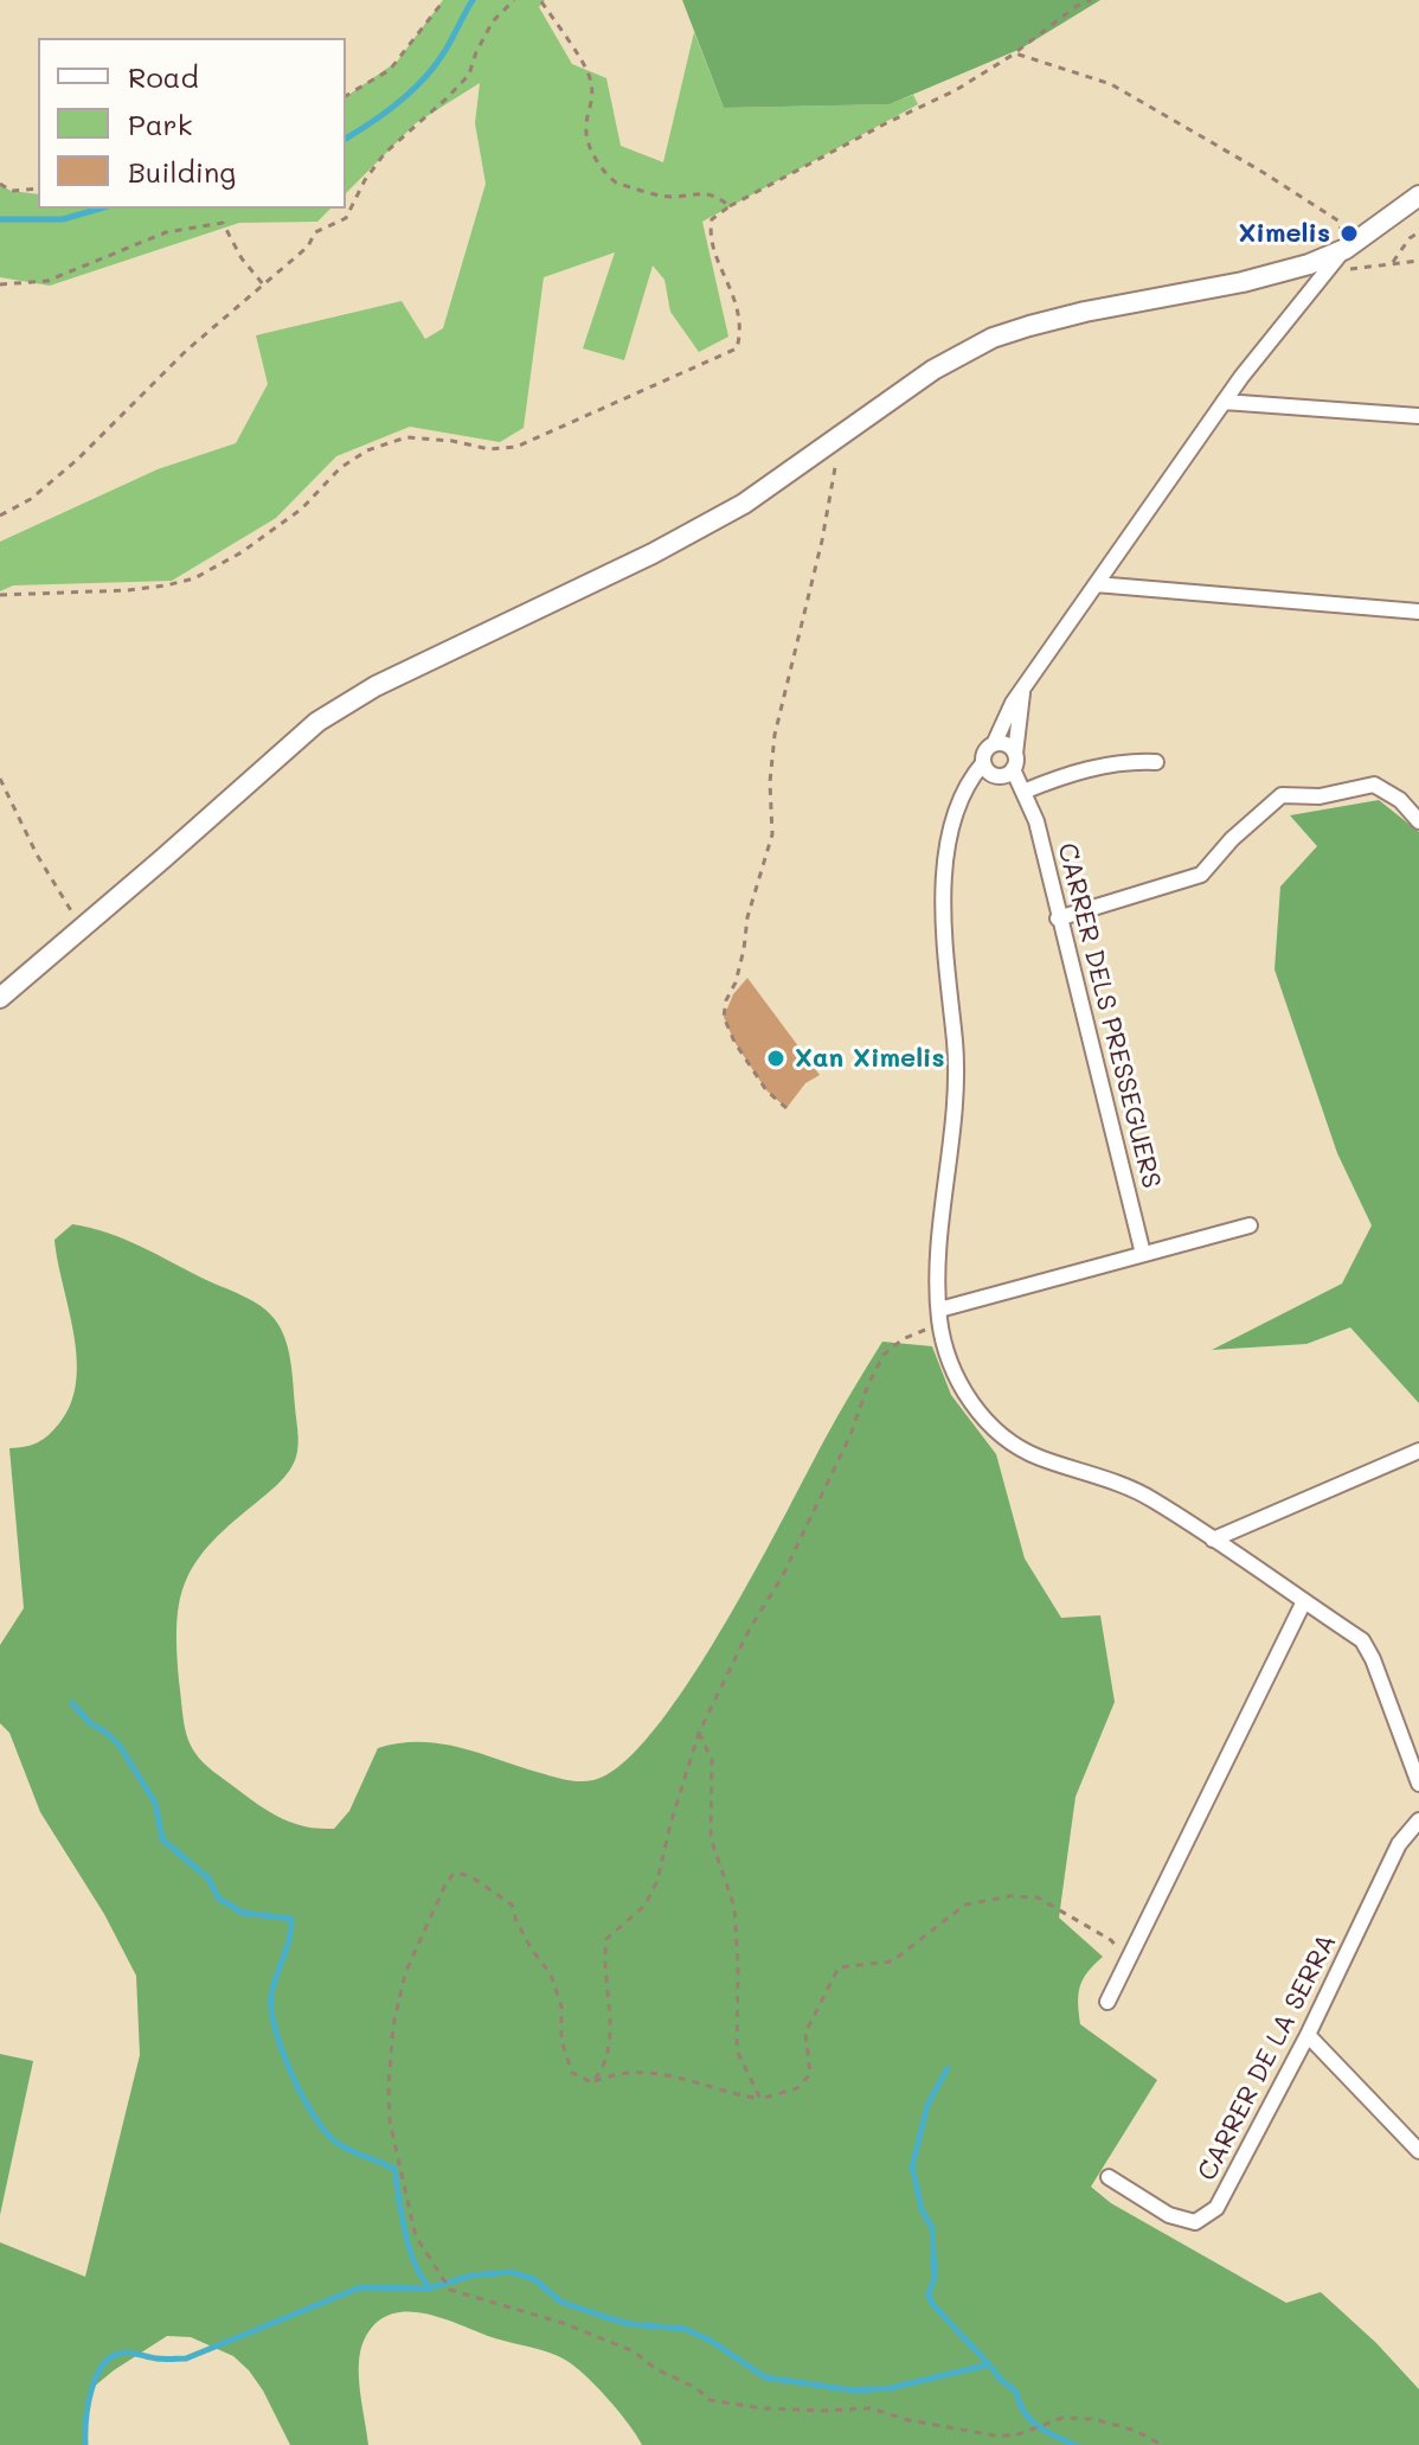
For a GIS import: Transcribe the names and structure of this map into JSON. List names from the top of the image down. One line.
{"streets":{"street":["CARRER DELS PRESSEGUERS","CARRER DE LA SERRA"]},"places":["Ximelis","Xan Ximelis"],"legend":["Road","Park","Building"]}
